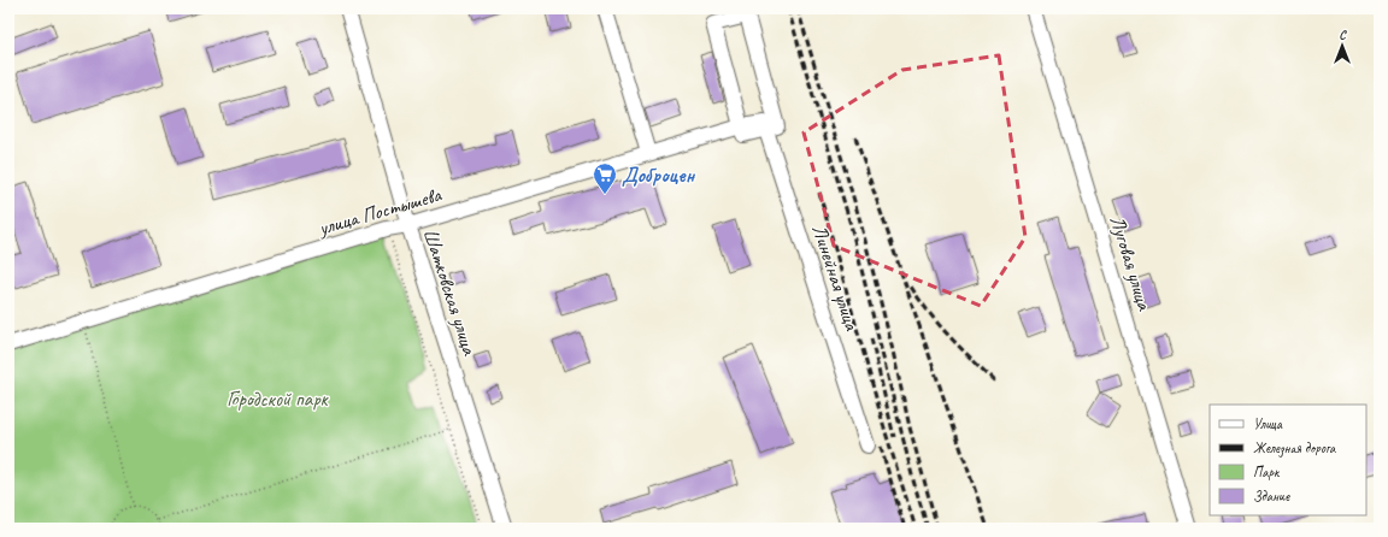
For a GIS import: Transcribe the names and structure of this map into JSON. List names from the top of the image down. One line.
{"streets":{"street":["улица Постышева","Луговая улица","Линейная улица","Шатковская улица"]},"crossings":[["улица Постышева","Линейная улица"],["улица Постышева","Шатковская улица"]],"parks":["Городской парк"],"places":{"supermarket":["Доброцен"]},"legend":["Улица","Железная дорога","Парк","Здание"],"north":"top"}
